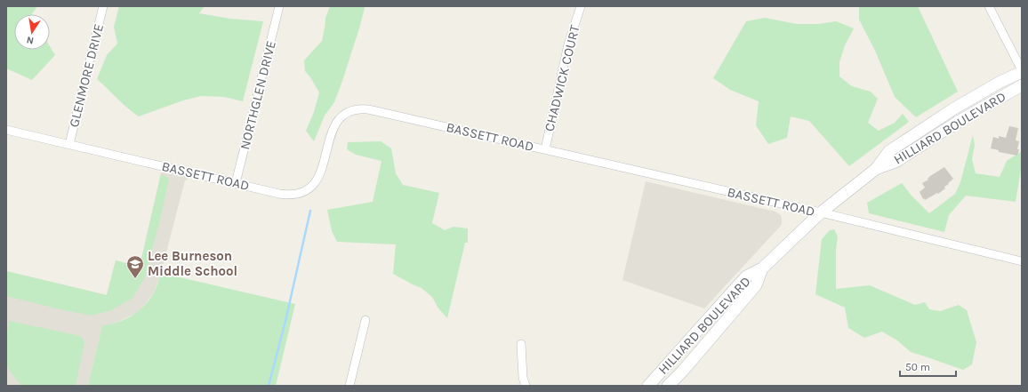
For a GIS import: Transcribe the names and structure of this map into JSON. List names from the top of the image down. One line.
{"streets":{"main road":["HILLIARD BOULEVARD"],"street":["GLENMORE DRIVE","CHADWICK COURT","NORTHGLEN DRIVE","BASSETT ROAD"]},"crossings":[["GLENMORE DRIVE","BASSETT ROAD"],["CHADWICK COURT","BASSETT ROAD"],["NORTHGLEN DRIVE","BASSETT ROAD"],["HILLIARD BOULEVARD","BASSETT ROAD"]],"places":{"school or university":["Lee Burneson Middle School"]},"scale_bar":"50 m","north":"bottom"}
